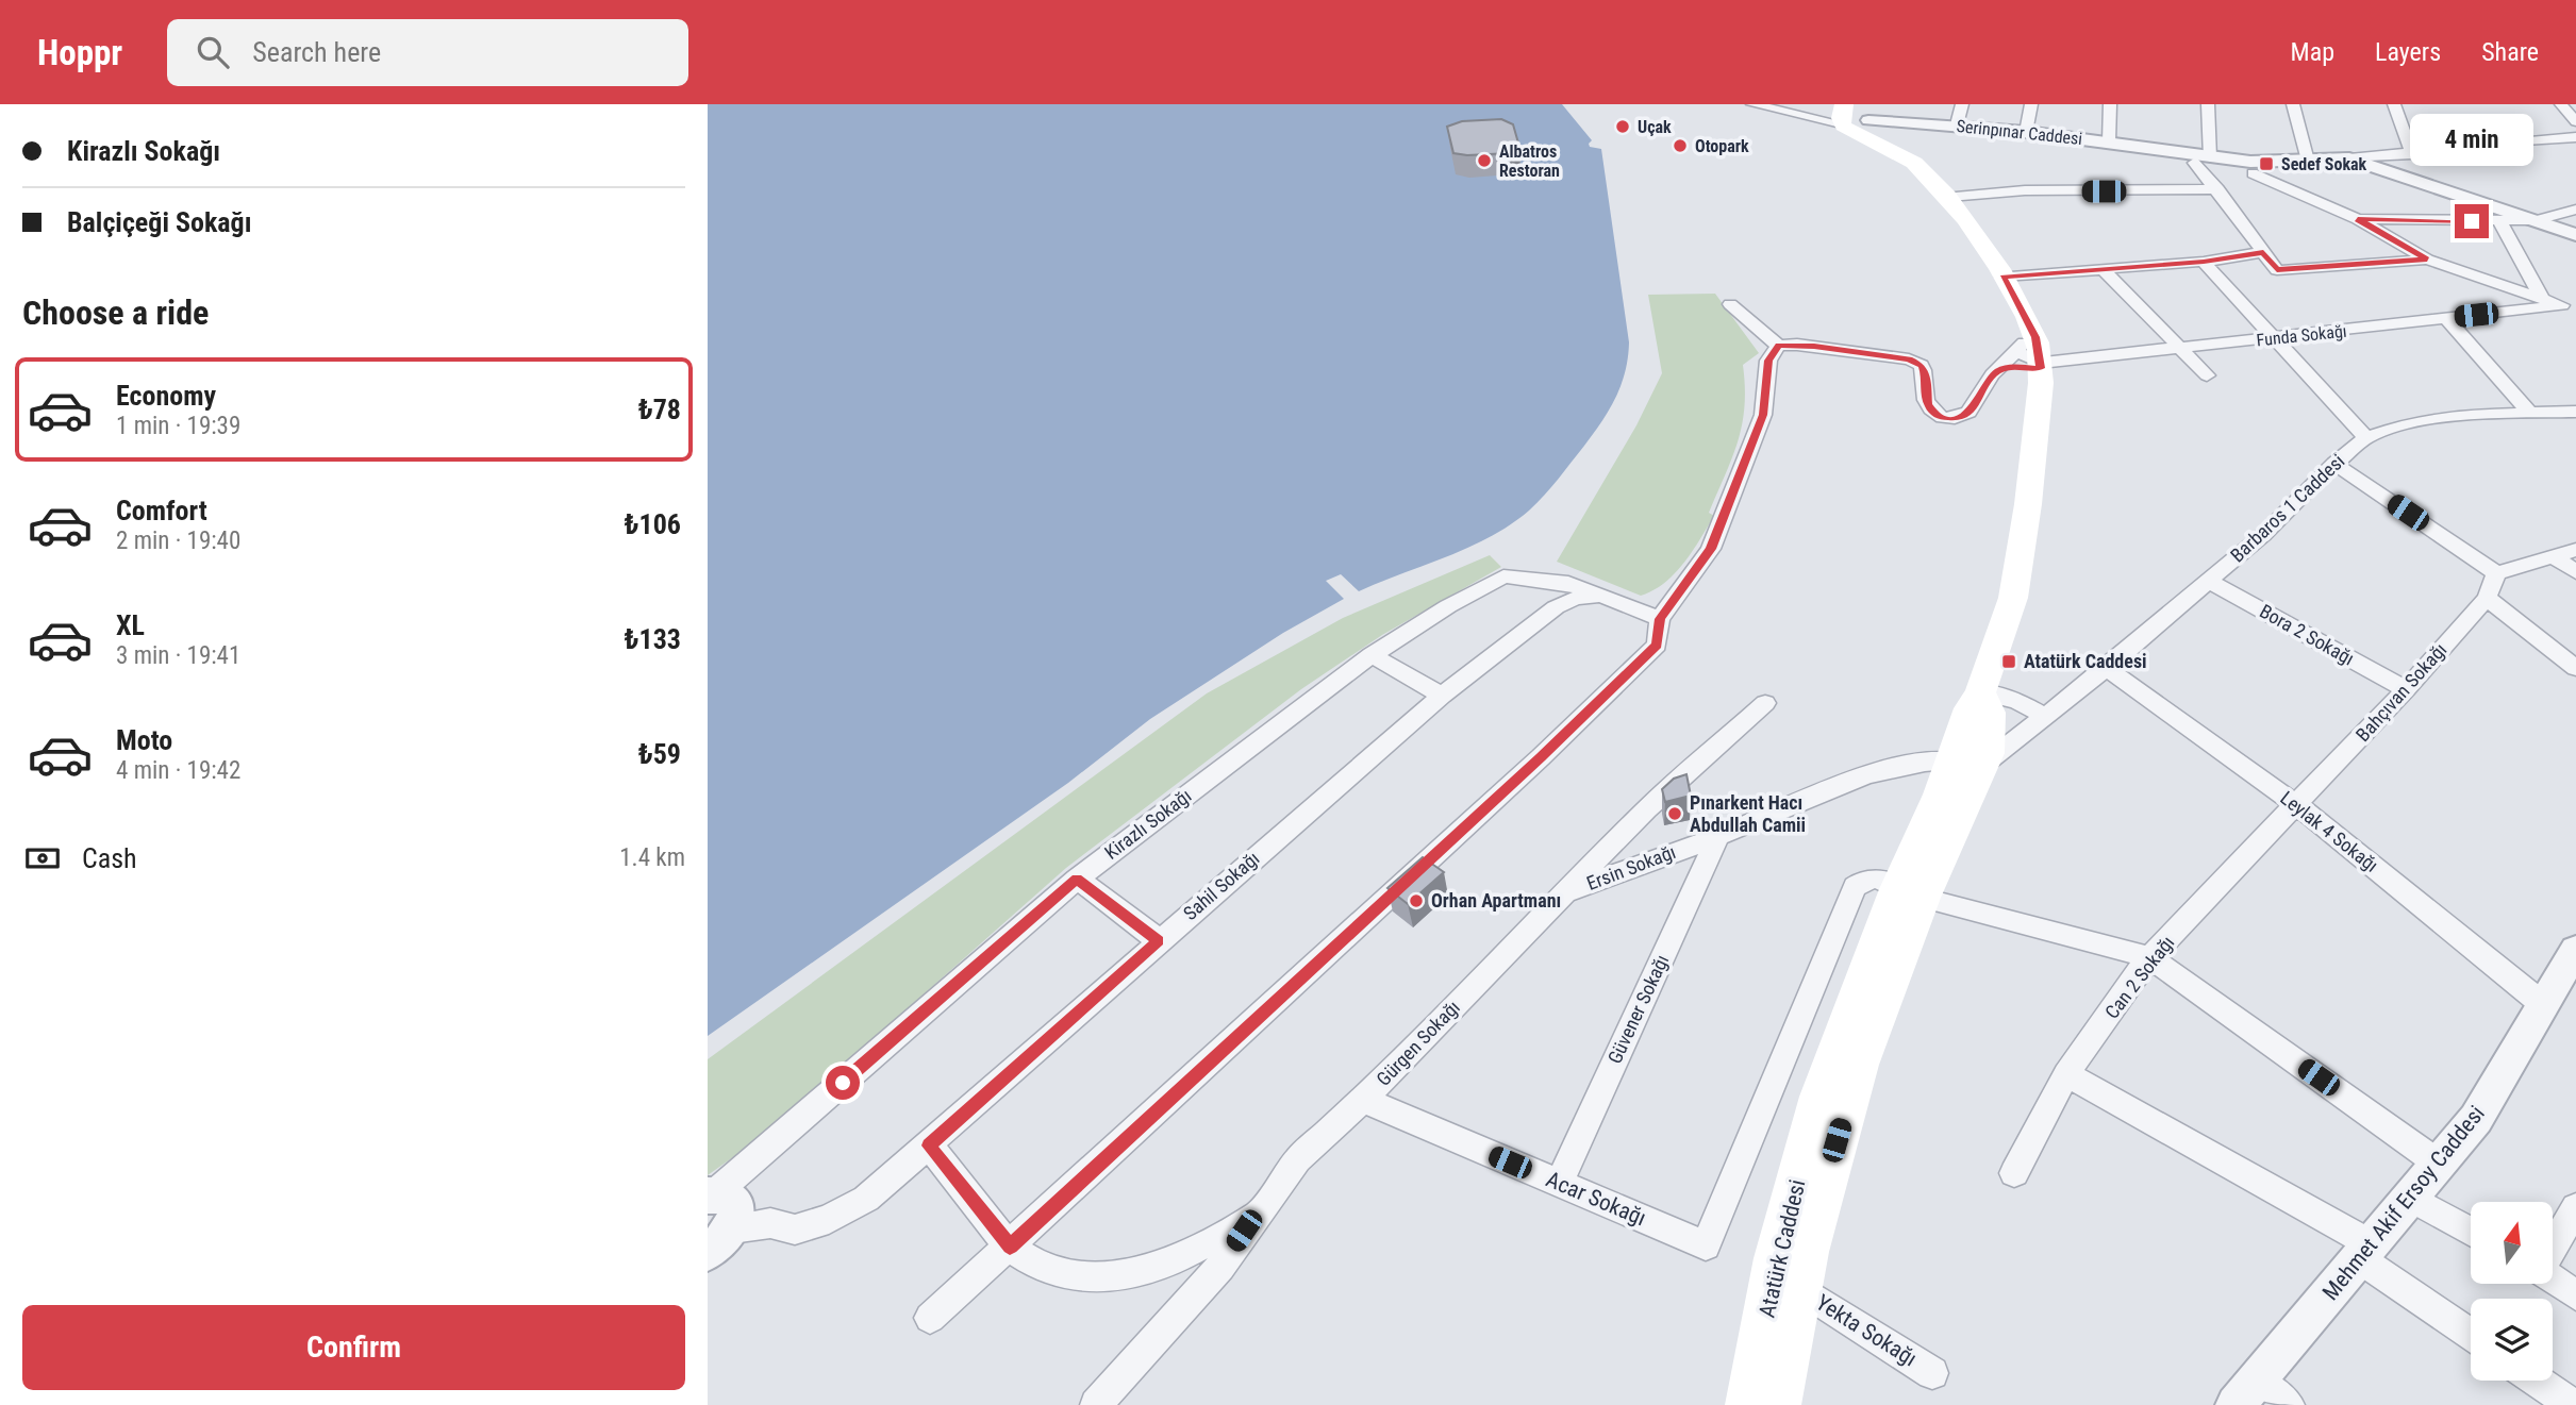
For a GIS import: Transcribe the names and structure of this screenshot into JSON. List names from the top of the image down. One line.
{"streets":{"main road":["Atatürk Caddesi"],"street":["Serinpınar Caddesi","Funda Sokağı","Barbaros 1 Caddesi","Bora 2 Sokağı","Bahçıvan Sokağı","Kirazlı Sokağı","Leylak 4 Sokağı","Ersin Sokağı","Sahil Sokağı","Can 2 Sokağı","Güvener Sokağı","Gürgen Sokağı","Acar Sokağı","Mehmet Akif Ersoy Caddesi","Yekta Sokağı"]},"crossings":[["Serinpınar Caddesi","Funda Sokağı"],["Barbaros 1 Caddesi","Bora 2 Sokağı"],["Barbaros 1 Caddesi","Leylak 4 Sokağı"],["Barbaros 1 Caddesi","Ersin Sokağı"],["Barbaros 1 Caddesi","Atatürk Caddesi"],["Bora 2 Sokağı","Bahçıvan Sokağı"],["Bahçıvan Sokağı","Leylak 4 Sokağı"],["Bahçıvan Sokağı","Can 2 Sokağı"],["Leylak 4 Sokağı","Can 2 Sokağı"],["Leylak 4 Sokağı","Mehmet Akif Ersoy Caddesi"],["Ersin Sokağı","Güvener Sokağı"],["Ersin Sokağı","Gürgen Sokağı"],["Ersin Sokağı","Atatürk Caddesi"],["Güvener Sokağı","Acar Sokağı"],["Gürgen Sokağı","Acar Sokağı"],["Acar Sokağı","Atatürk Caddesi"],["Atatürk Caddesi","Yekta Sokağı"]],"places":{"other":["Uçak","Otopark","Albatros Restoran","Pınarkent Hacı Abdullah Camii","Orhan Apartmanı"],"transit":["Sedef Sokak","Atatürk Caddesi"]},"north":"top","page":{"header":"Hoppr","search":"Search here","nav":["Map","Layers","Share"],"banner":["Kirazlı Sokağı","Balçiçeği Sokağı"],"bubble":"4 min","heading":"Choose a ride","list":[{"name":"Economy","note":"1 min · 19:39","value":"₺78"},{"name":"Comfort","note":"2 min · 19:40","value":"₺106"},{"name":"XL","note":"3 min · 19:41","value":"₺133"},{"name":"Moto","note":"4 min · 19:42","value":"₺59"}],"pay":["Cash","1.4 km"],"buttons":"Confirm"}}
